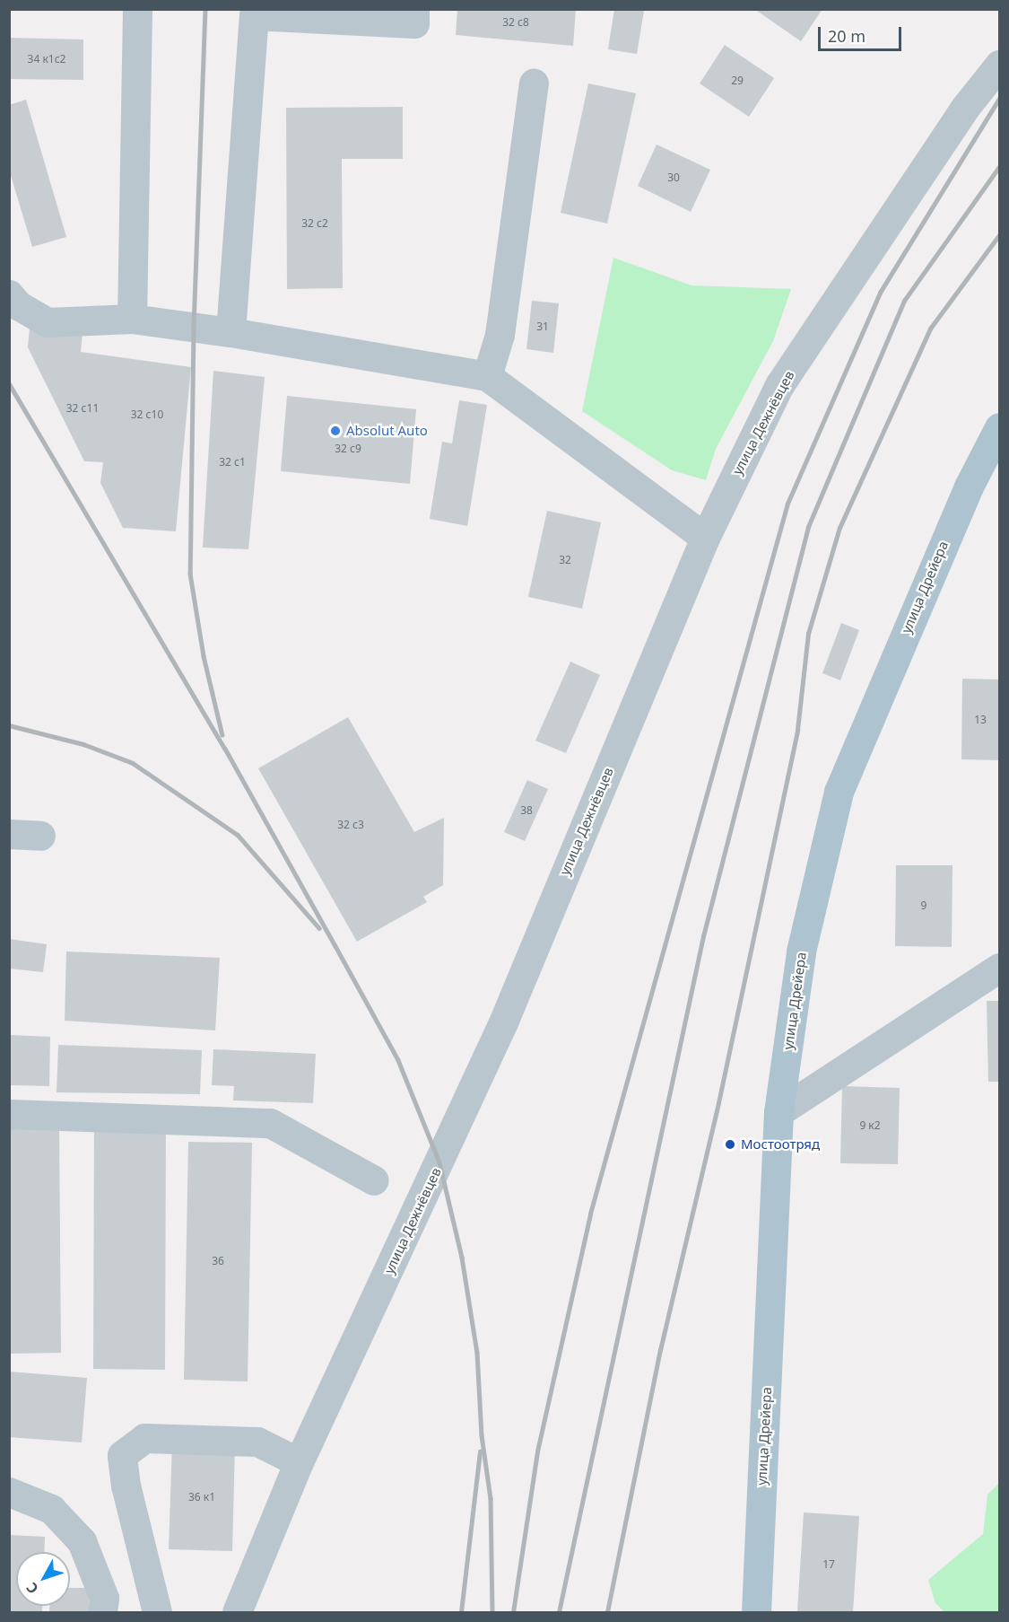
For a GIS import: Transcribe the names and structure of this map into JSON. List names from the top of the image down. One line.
{"streets":{"main road":["улица Дрейера"],"street":["улица Дежнёвцев"]},"places":["Absolut Auto","Мостоотряд"],"house_numbers":["32 с8","34 к1с2","29","30","32 с2","31","32 с11","32 с10","32 с9","32 с1","32","13","38","32 с3","9","9 к2","36","36 к1","17"],"scale_bar":"20 m","north":"bottom left"}
